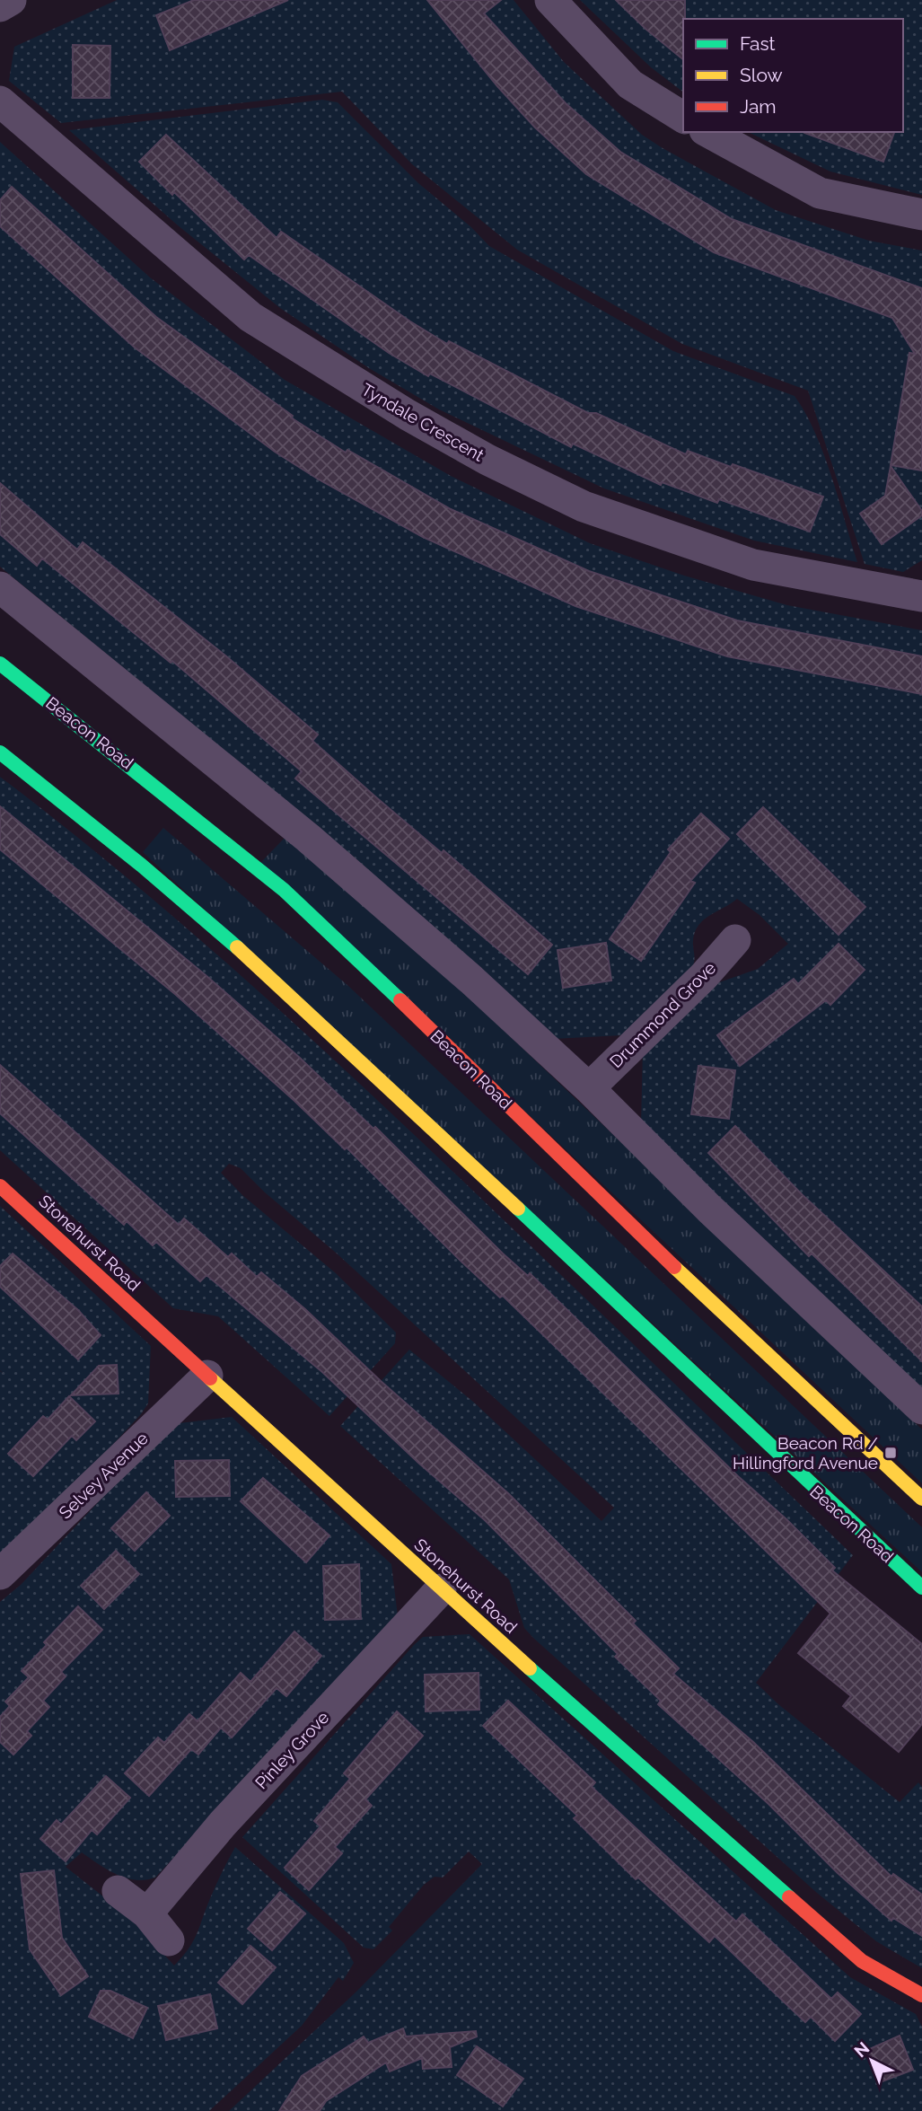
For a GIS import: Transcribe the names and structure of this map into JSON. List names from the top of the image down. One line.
{"streets":{"street":["Tyndale Crescent","Beacon Road","Drummond Grove","Stonehurst Road","Selvey Avenue","Pinley Grove"]},"crossings":[["Stonehurst Road","Selvey Avenue"],["Stonehurst Road","Pinley Grove"]],"places":{"transit":["Beacon Rd / Hillingford Avenue"]},"legend":["Fast","Slow","Jam"],"north":"top left"}
